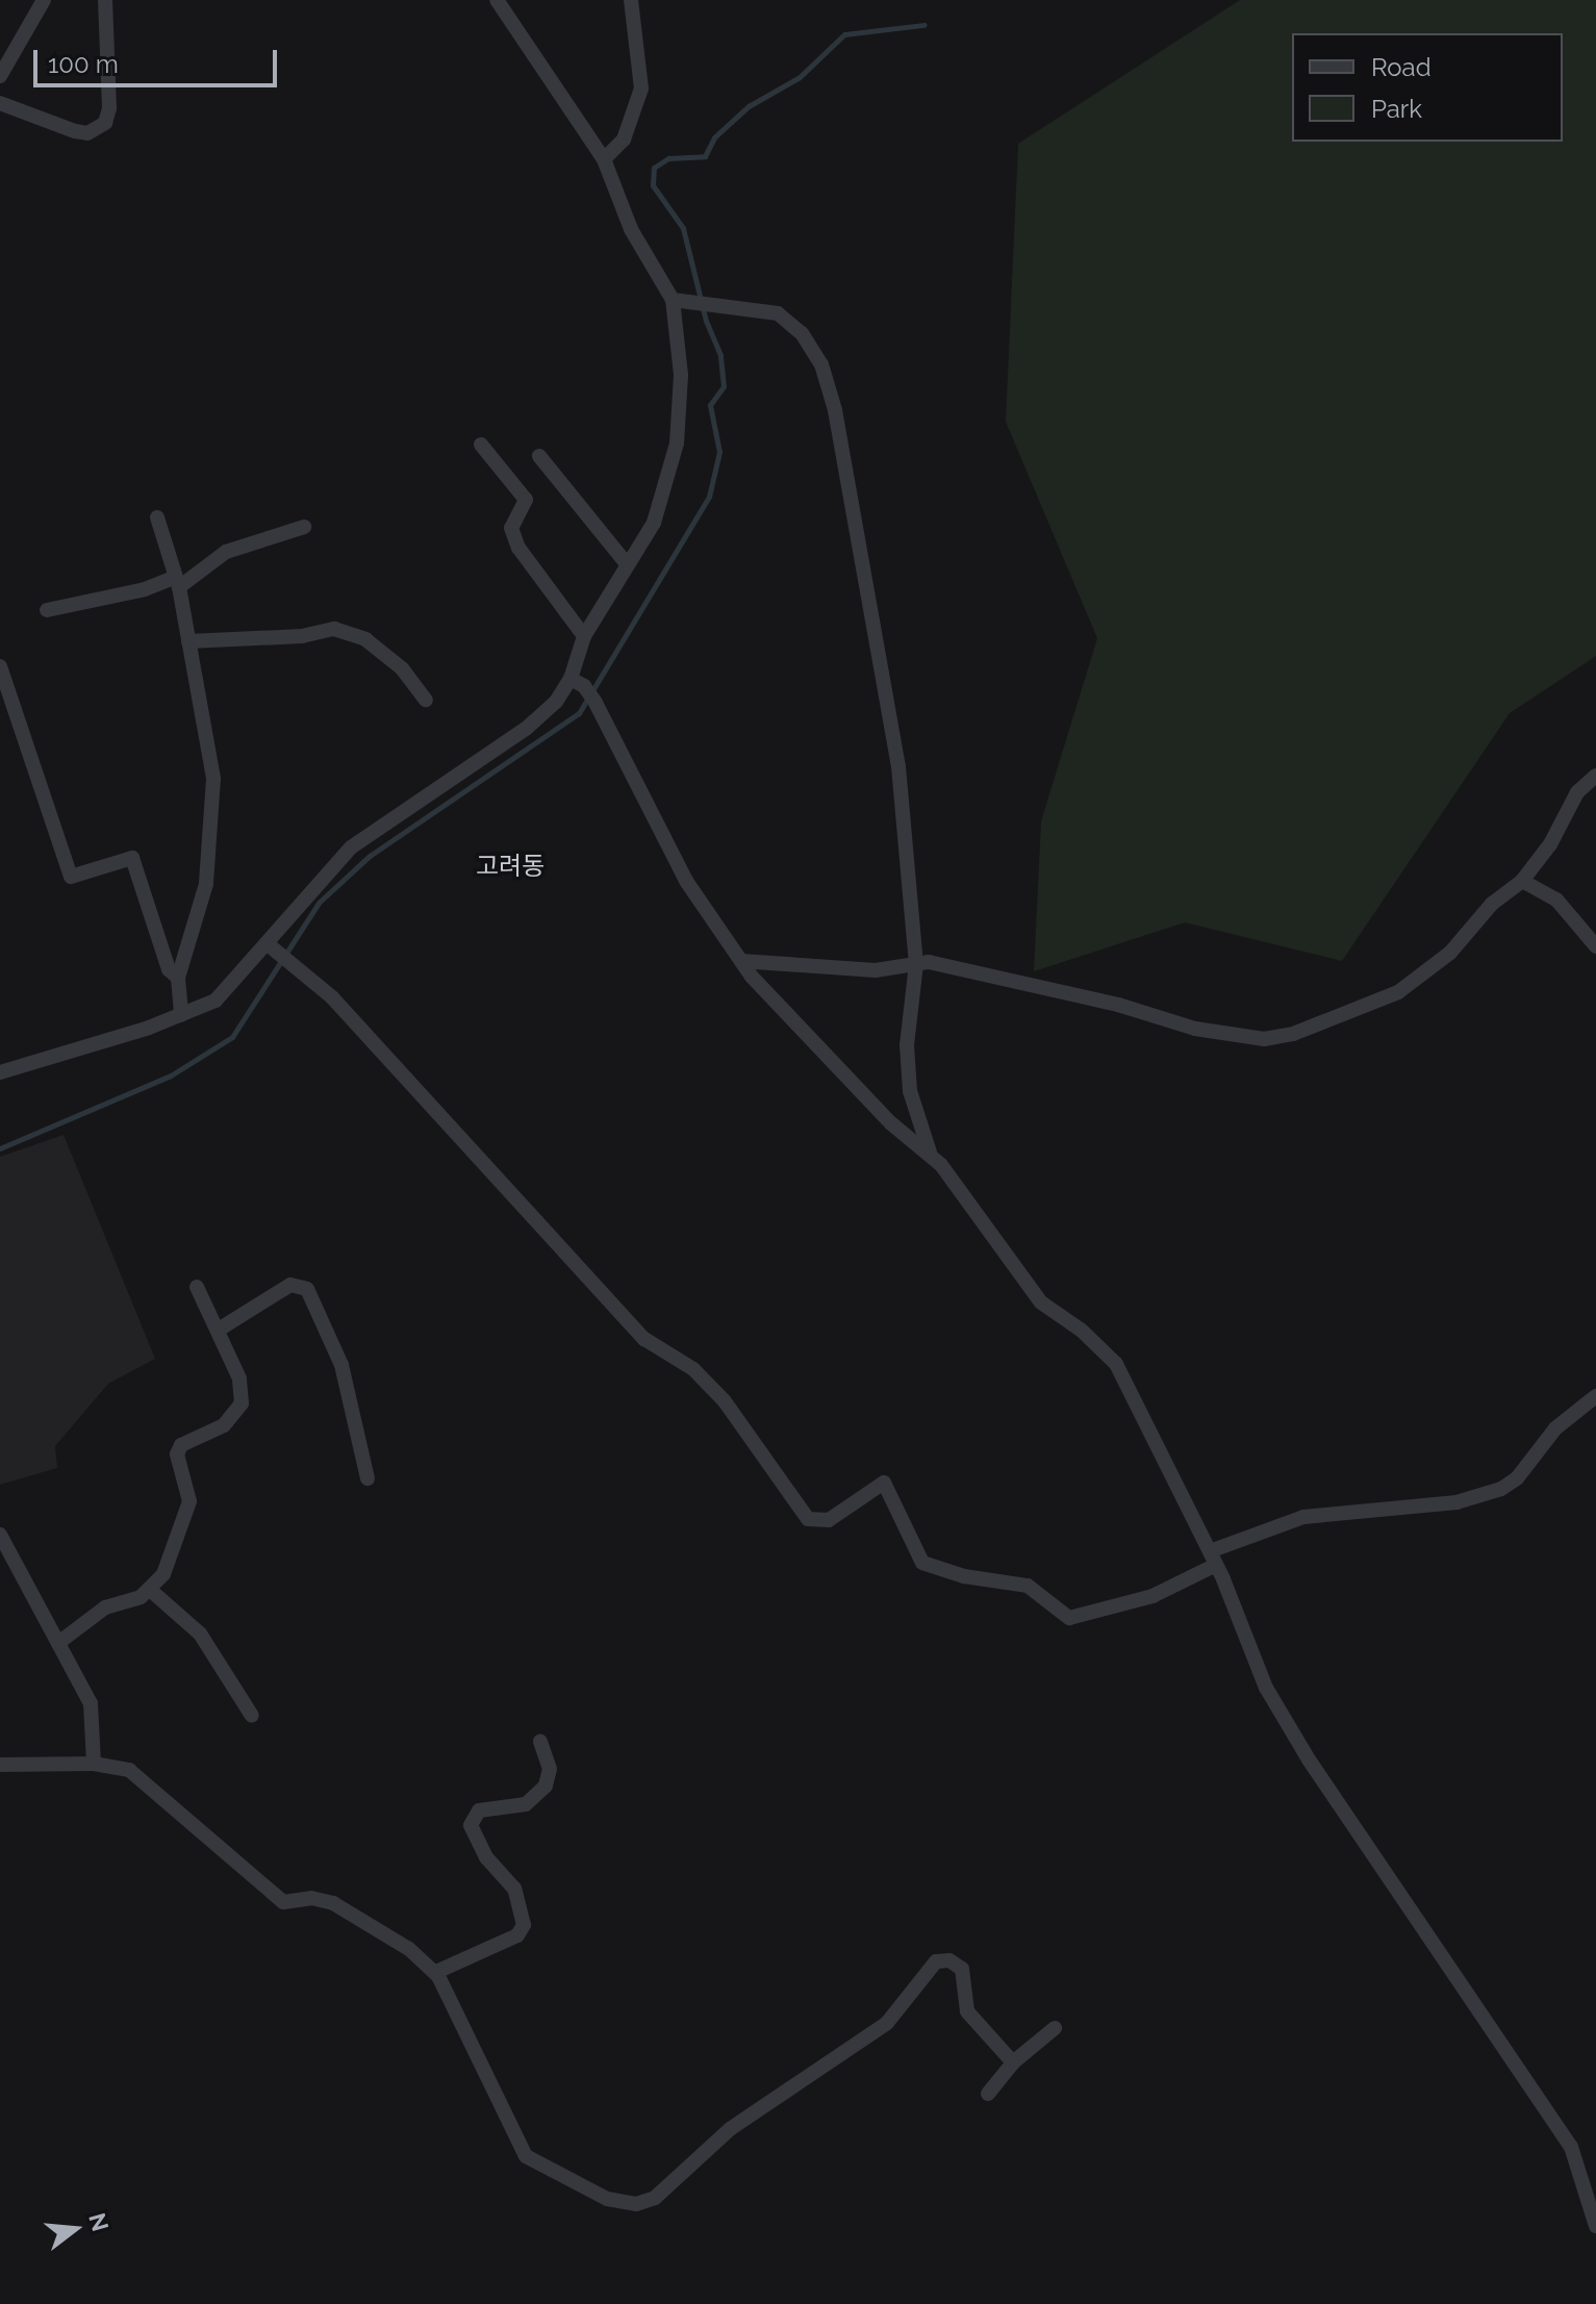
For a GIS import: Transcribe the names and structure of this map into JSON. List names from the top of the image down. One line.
{"districts":["고려동"],"legend":["Road","Park"],"scale_bar":"100 m","north":"right"}
